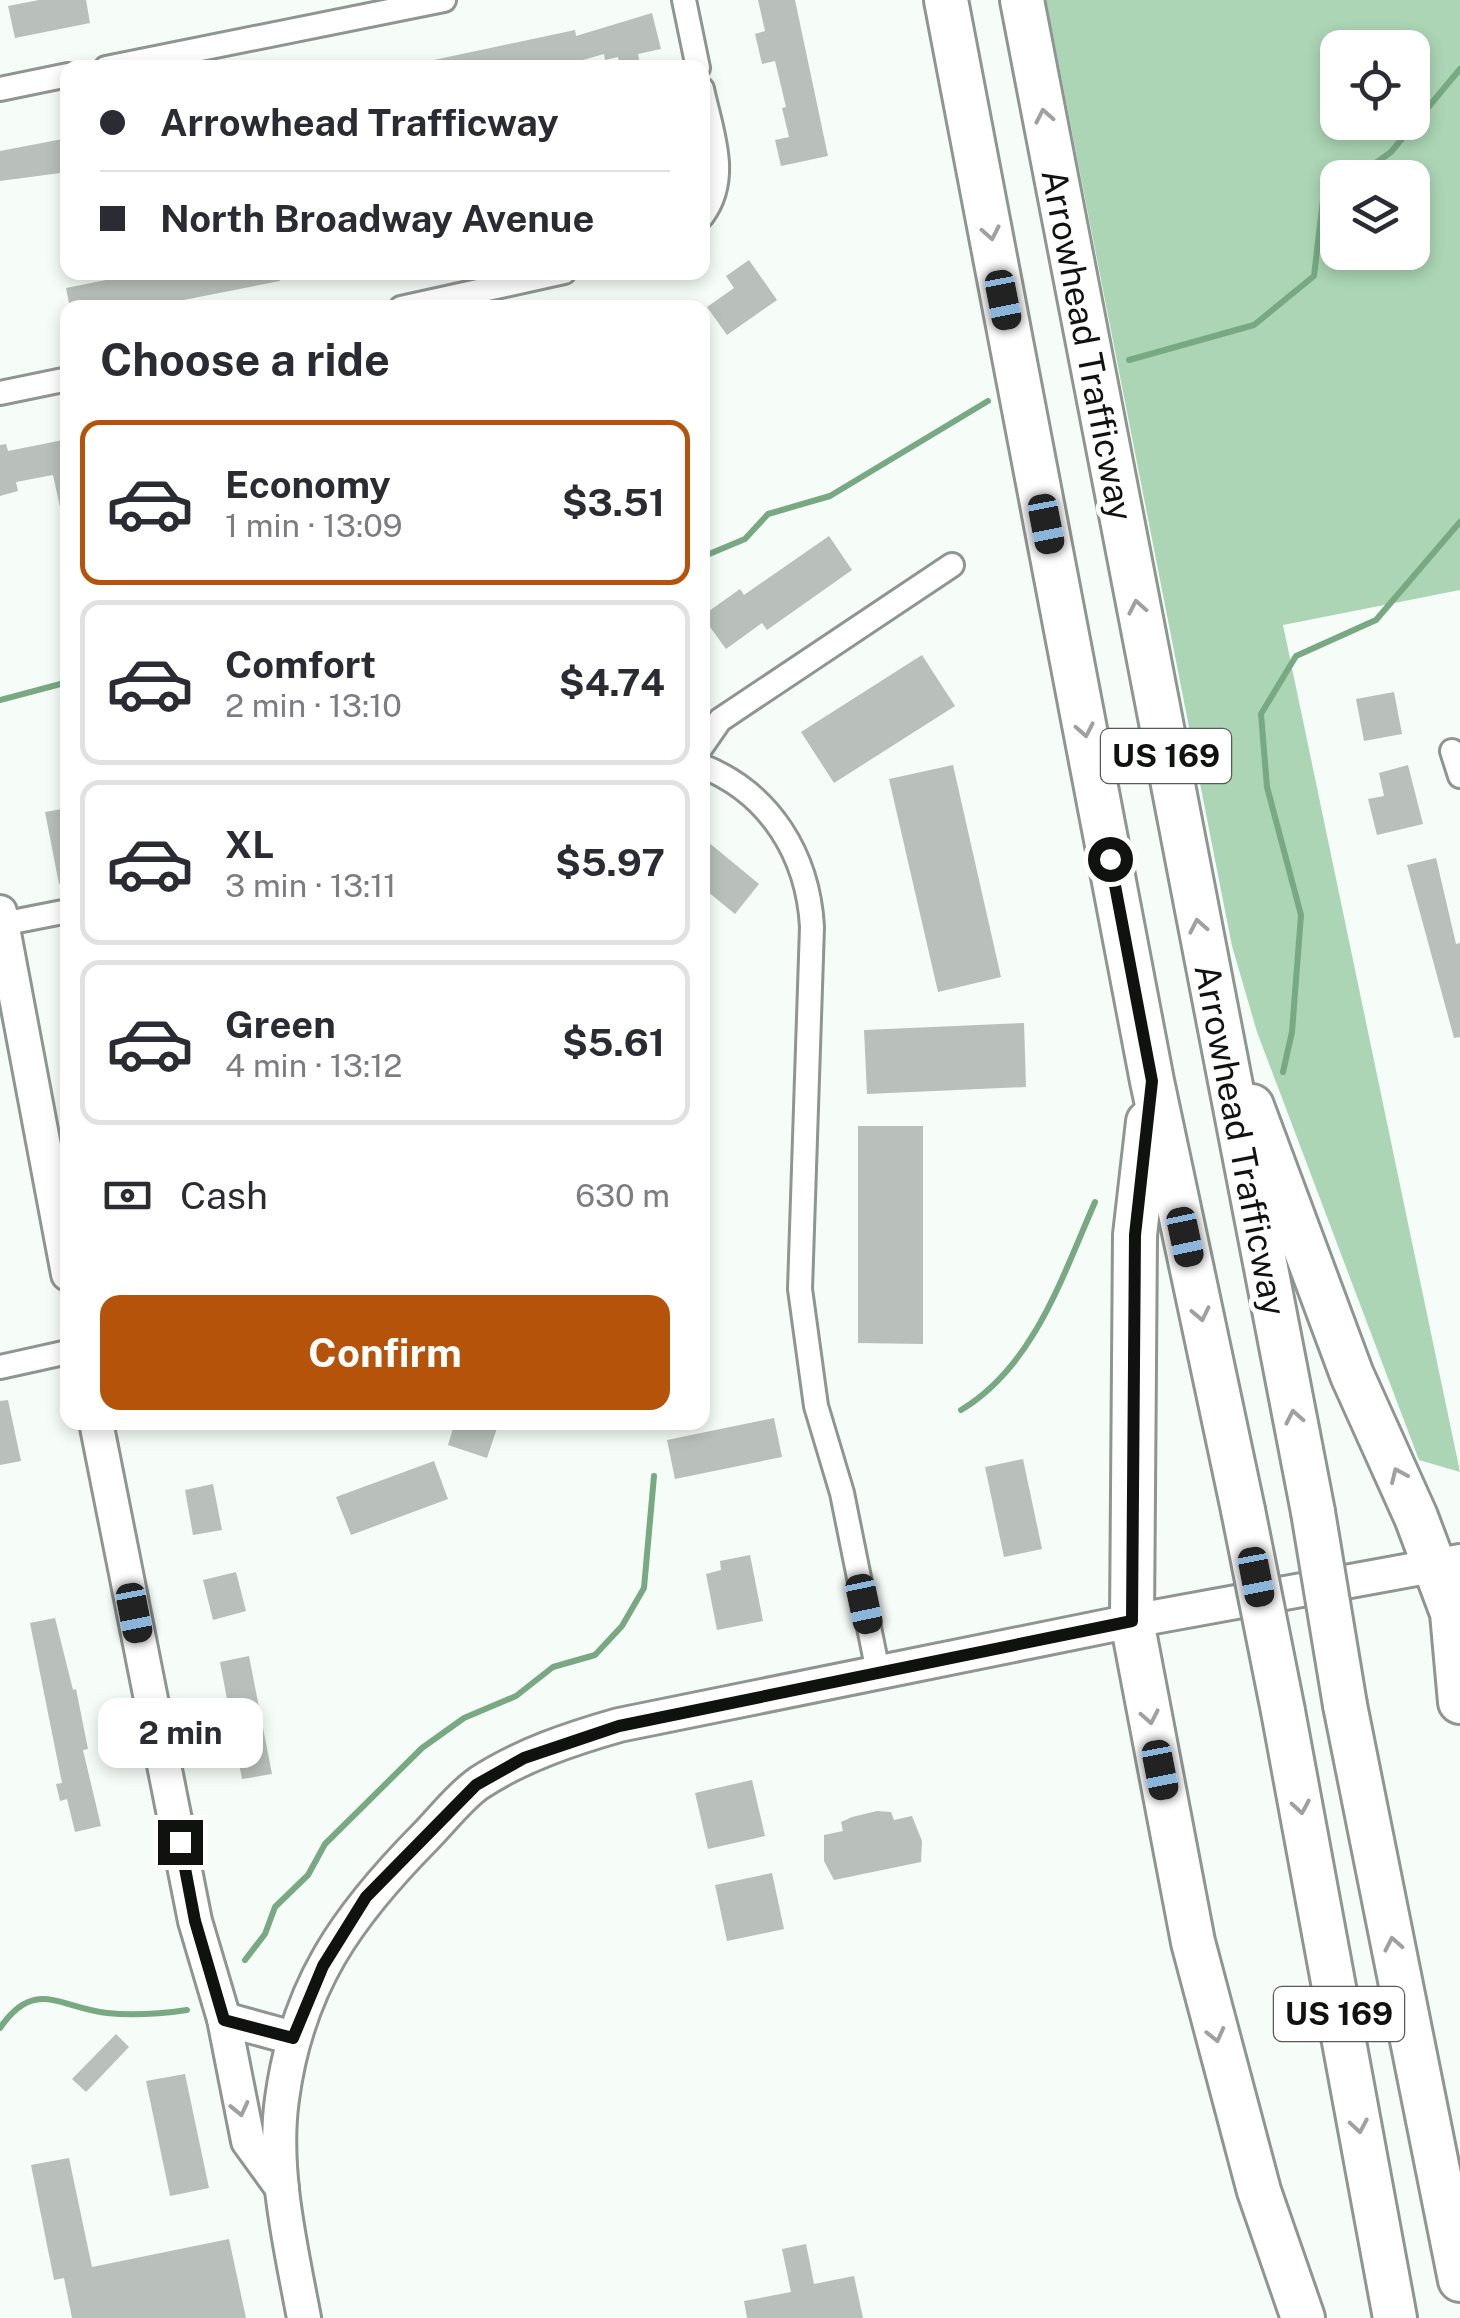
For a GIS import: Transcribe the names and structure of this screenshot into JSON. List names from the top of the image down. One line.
{"streets":{"highway":["Arrowhead Trafficway","US 169"]},"page":{"banner":["Arrowhead Trafficway","North Broadway Avenue"],"heading":"Choose a ride","list":[{"name":"Economy","note":"1 min · 13:09","value":"$3.51"},{"name":"Comfort","note":"2 min · 13:10","value":"$4.74"},{"name":"XL","note":"3 min · 13:11","value":"$5.97"},{"name":"Green","note":"4 min · 13:12","value":"$5.61"}],"pay":["Cash","630 m"],"buttons":"Confirm","bubble":"2 min"}}
